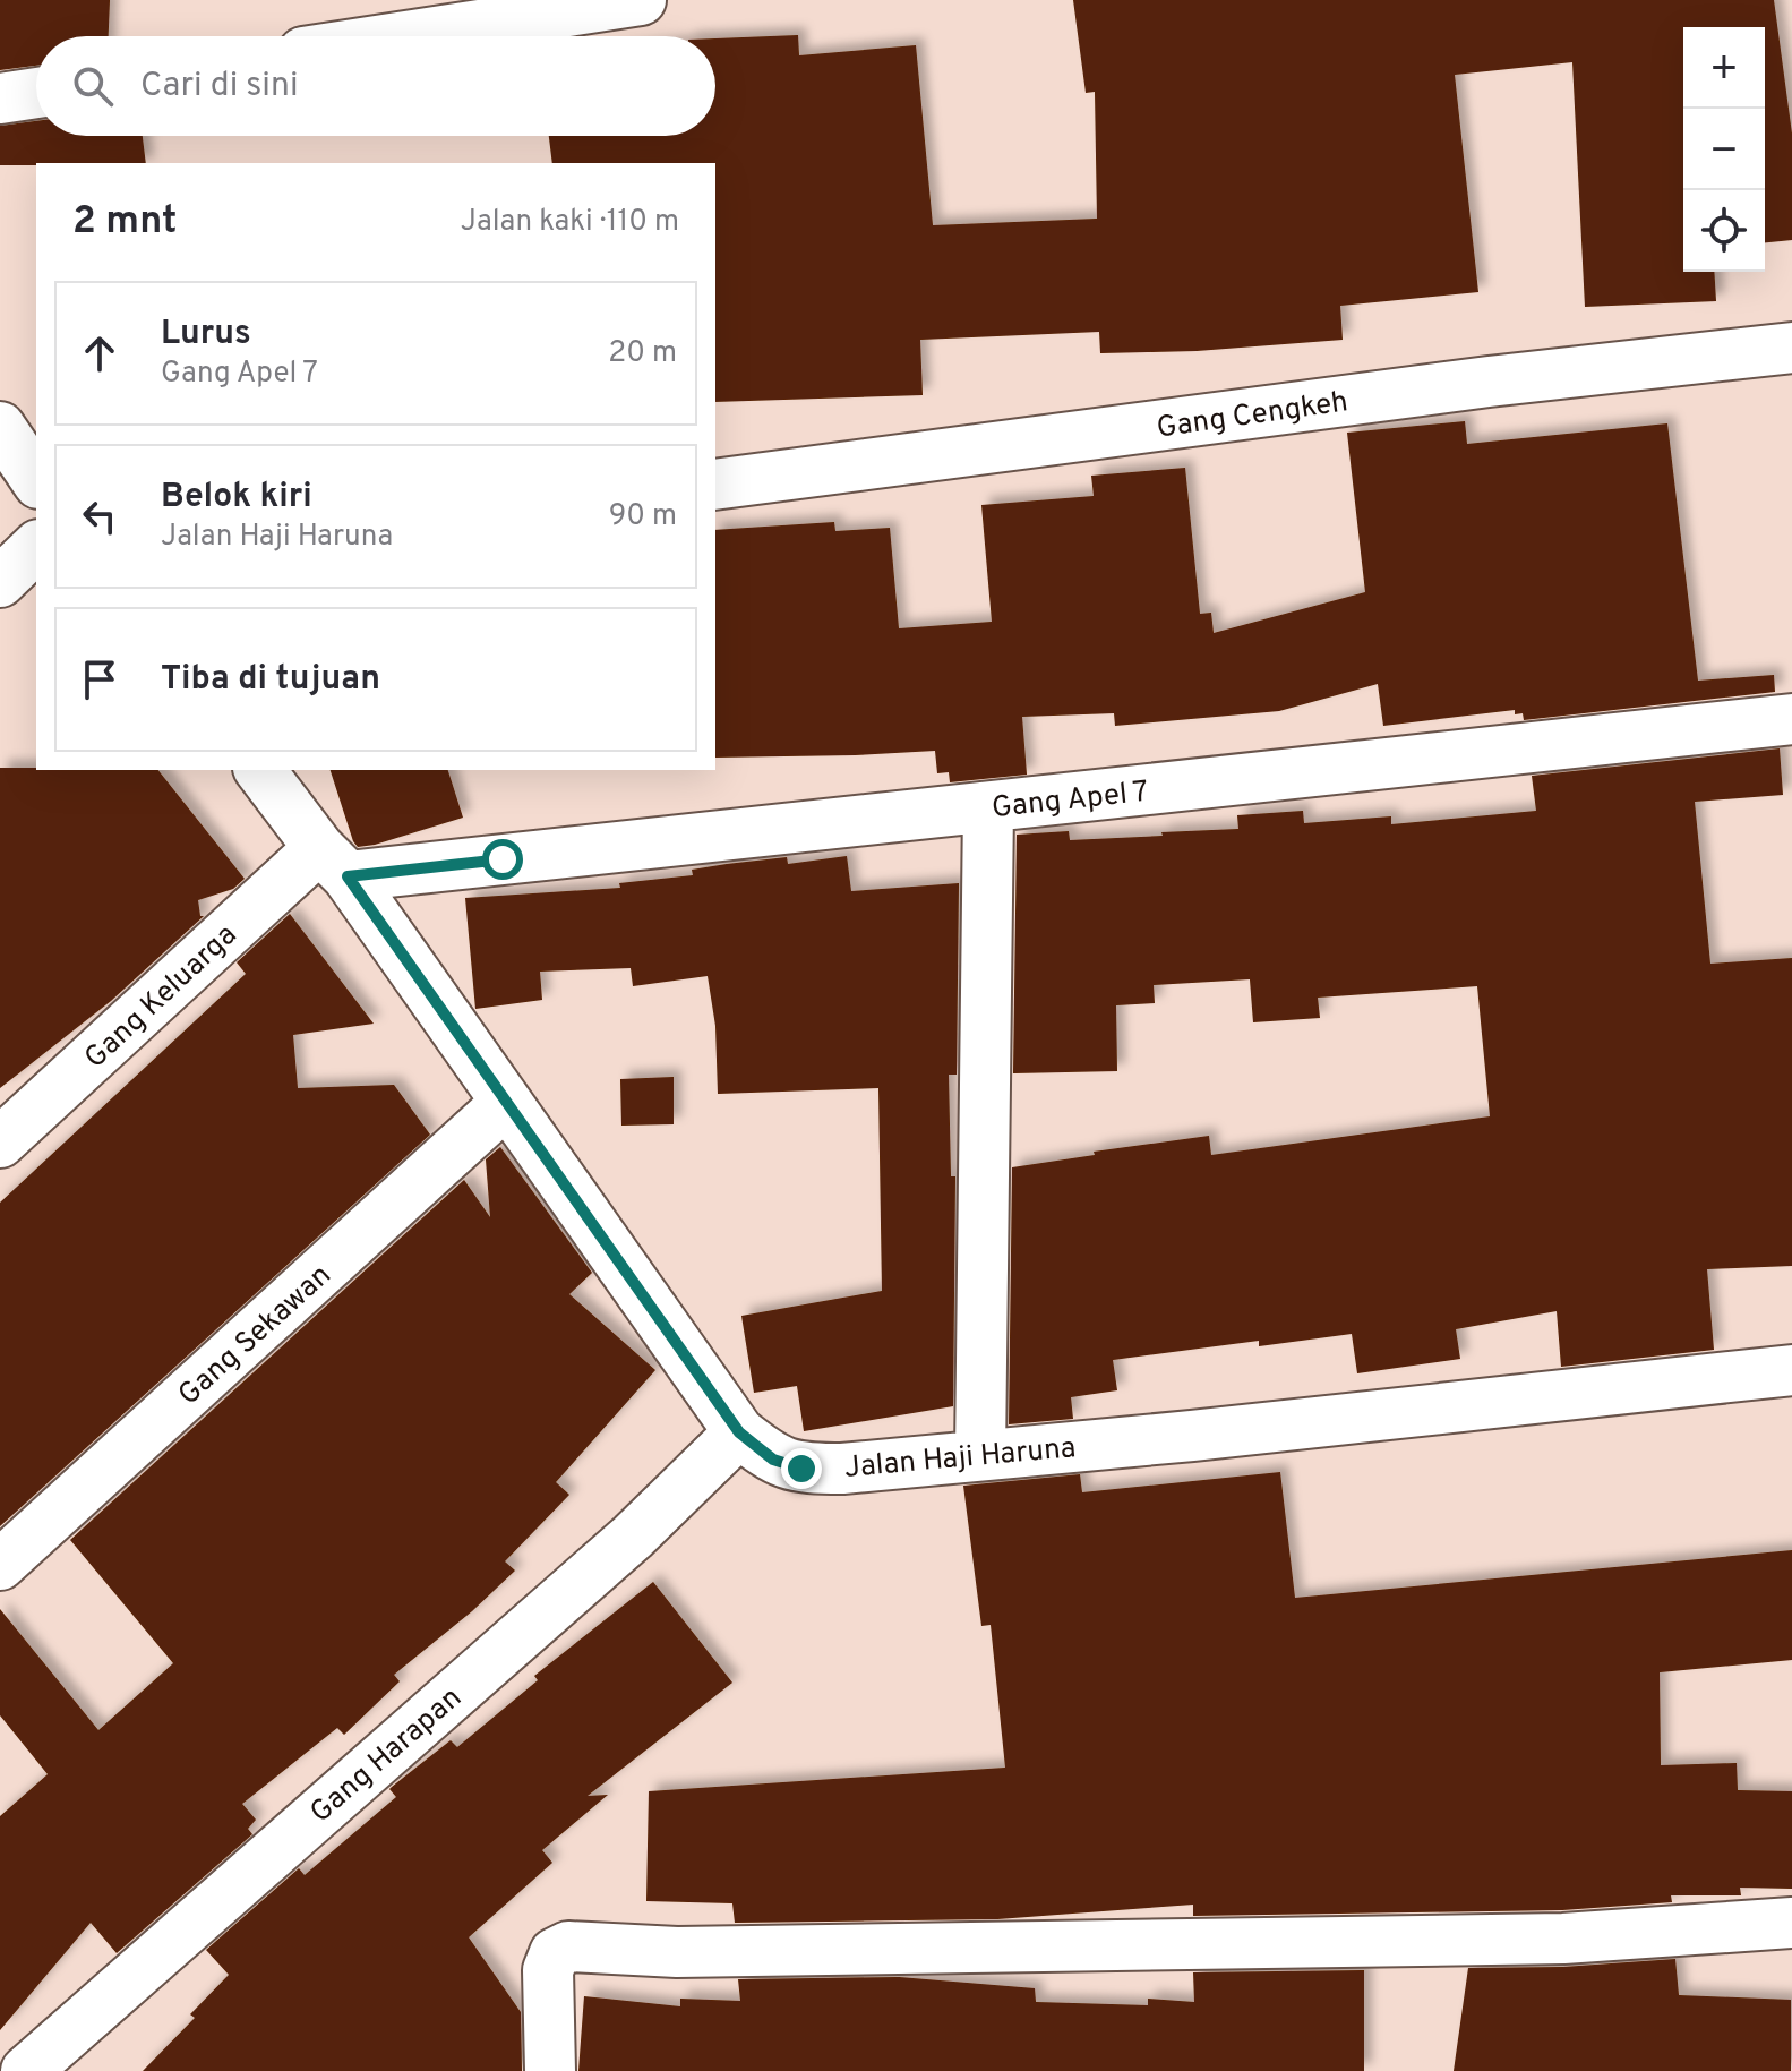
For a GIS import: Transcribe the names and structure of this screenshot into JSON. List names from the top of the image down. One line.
{"streets":{"street":["Gang Cengkeh","Gang Apel 7","Gang Keluarga","Gang Sekawan","Jalan Haji Haruna","Gang Harapan"]},"crossings":[["Gang Apel 7","Gang Keluarga"],["Gang Apel 7","Jalan Haji Haruna"],["Gang Keluarga","Jalan Haji Haruna"],["Gang Sekawan","Jalan Haji Haruna"],["Jalan Haji Haruna","Gang Harapan"]],"page":{"map_buttons":["+","−"],"search":"Cari di sini","heading":["2 mnt","Jalan kaki · 110 m"],"list":[["Lurus","Gang Apel 7","20 m"],["Belok kiri","Jalan Haji Haruna","90 m"],"Tiba di tujuan"]}}
